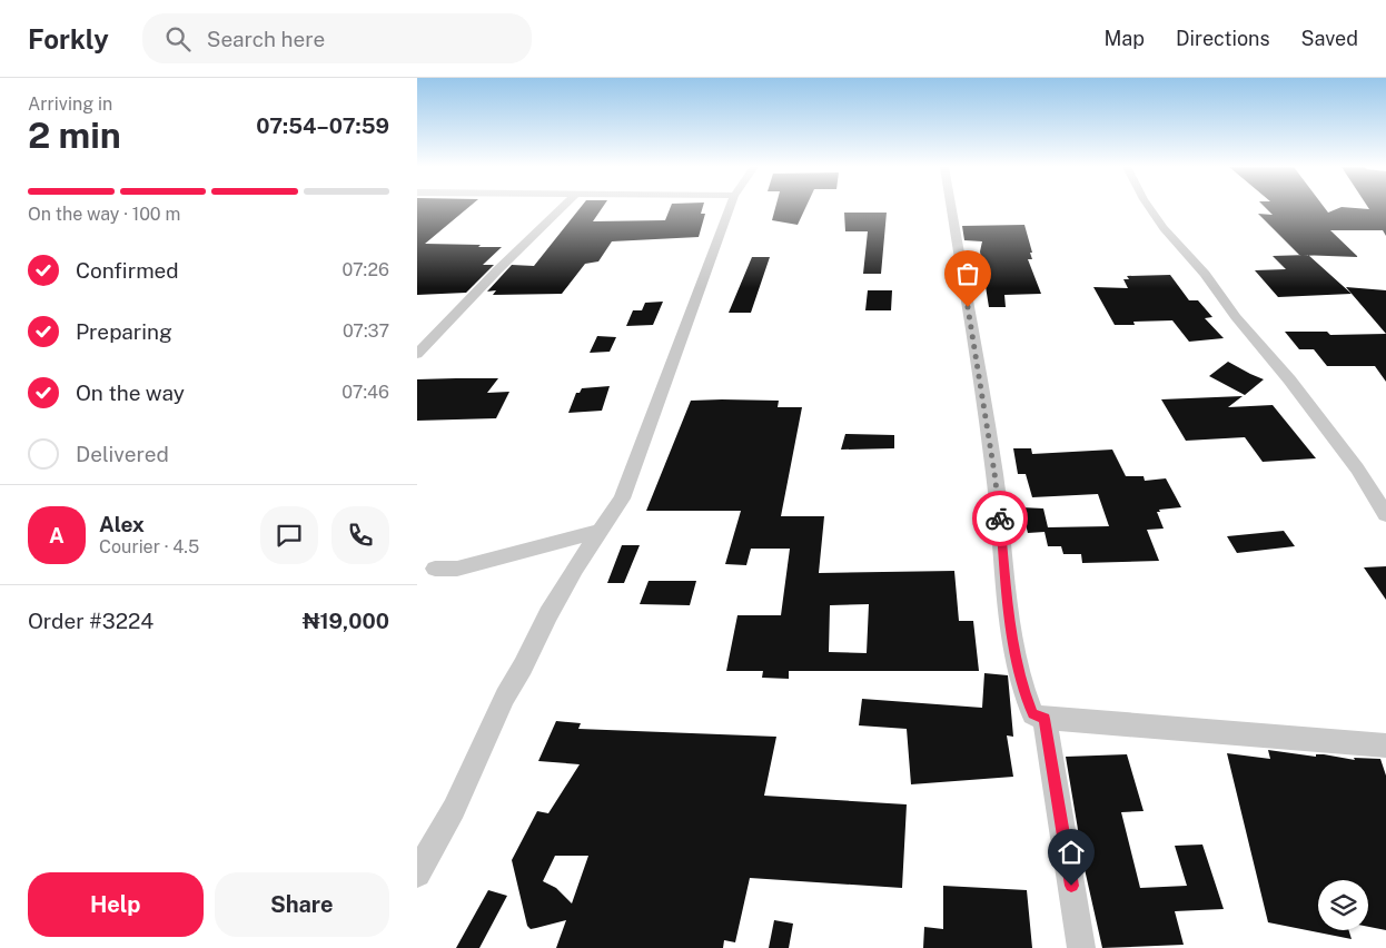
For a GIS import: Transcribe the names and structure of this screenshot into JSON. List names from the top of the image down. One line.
{"page":{"header":"Forkly","search":"Search here","nav":["Map","Directions","Saved"],"heading":["2 min","Arriving in","07:54–07:59"],"panel":["Alex","Courier · 4.5","Order #3224","₦19,000"],"bar":"On the way · 100 m","list":[["Confirmed","07:26"],["Preparing","07:37"],["On the way","07:46"],"Delivered"],"round":"A","buttons":["Help","Share"]}}
